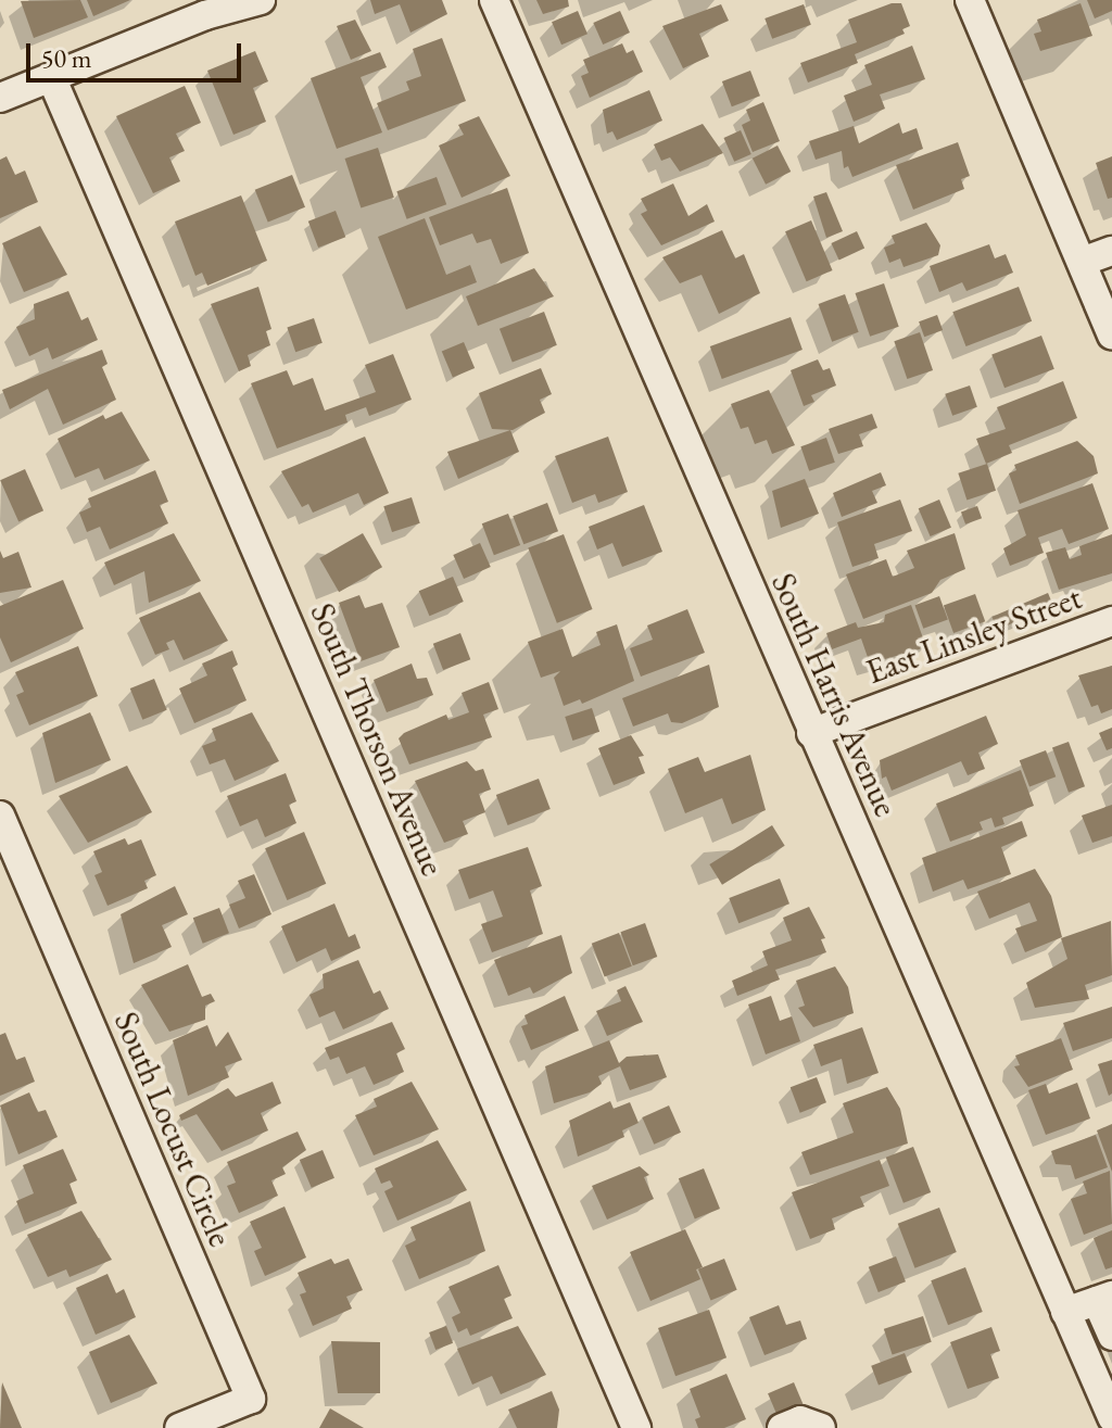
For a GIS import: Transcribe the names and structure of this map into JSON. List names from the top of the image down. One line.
{"streets":{"street":["East Linsley Street","South Harris Avenue","South Thorson Avenue","South Locust Circle"]},"crossings":[["East Linsley Street","South Harris Avenue"]],"scale_bar":"50 m"}
